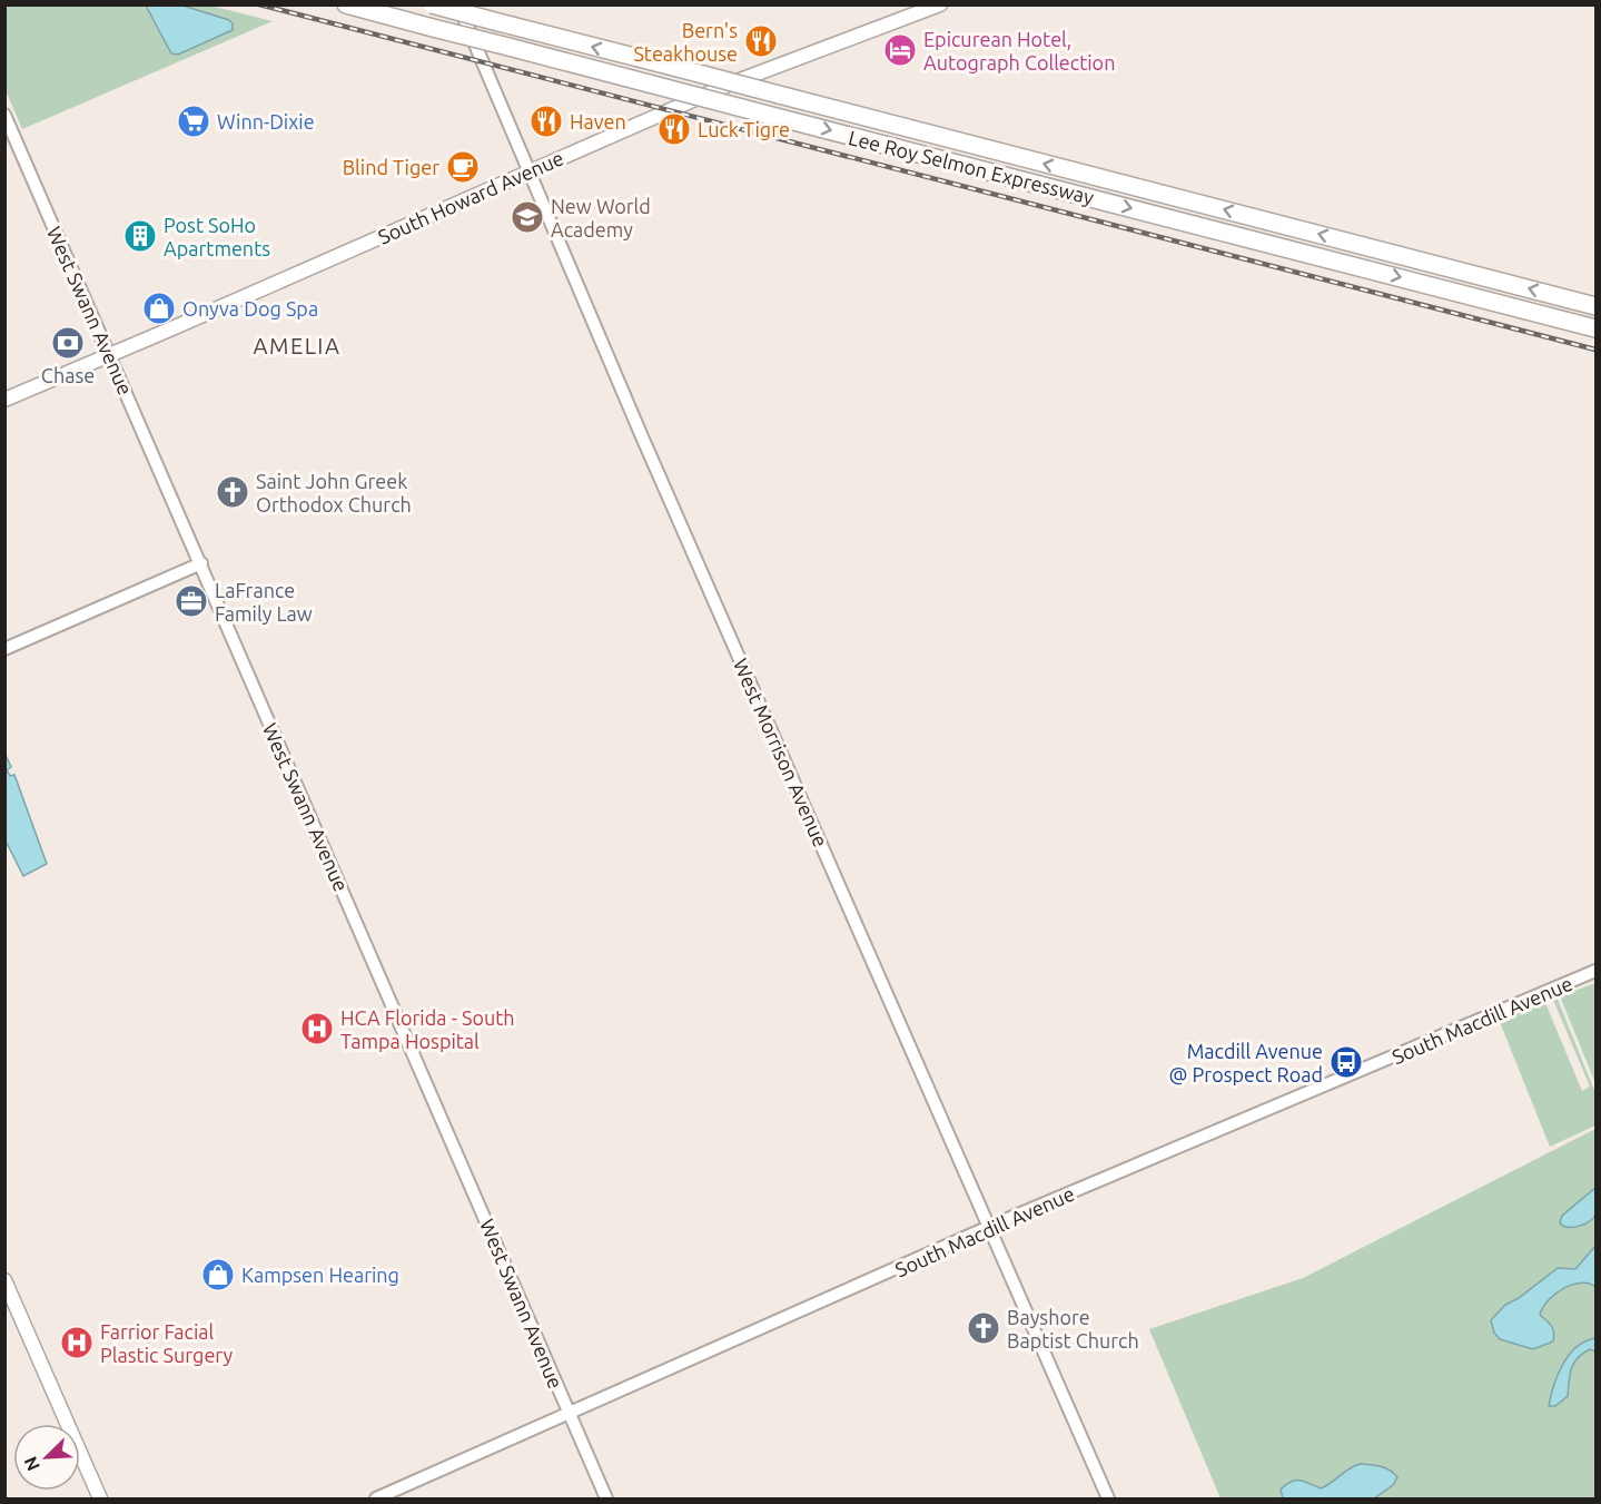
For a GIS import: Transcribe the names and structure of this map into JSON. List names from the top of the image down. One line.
{"streets":{"highway":["Lee Roy Selmon Expressway"],"main road":["South Howard Avenue"],"street":["West Swann Avenue","West Morrison Avenue","South Macdill Avenue"]},"crossings":[["South Howard Avenue","West Swann Avenue"],["South Howard Avenue","West Morrison Avenue"],["West Swann Avenue","South Macdill Avenue"],["West Morrison Avenue","South Macdill Avenue"]],"districts":["AMELIA"],"places":{"restaurant":["Bern's Steakhouse","Haven","Luck Tigre"],"hotel":["Epicurean Hotel, Autograph Collection"],"supermarket":["Winn-Dixie"],"cafe":["Blind Tiger"],"school or university":["New World Academy"],"building":["Post SoHo Apartments"],"shop":["Onyva Dog Spa","Kampsen Hearing"],"bank":["Chase"],"church":["Saint John Greek Orthodox Church","Bayshore Baptist Church"],"office":["LaFrance Family Law"],"hospital":["HCA Florida - South Tampa Hospital","Farrior Facial Plastic Surgery"],"bus stop":["Macdill Avenue @ Prospect Road"]},"north":"bottom left"}
